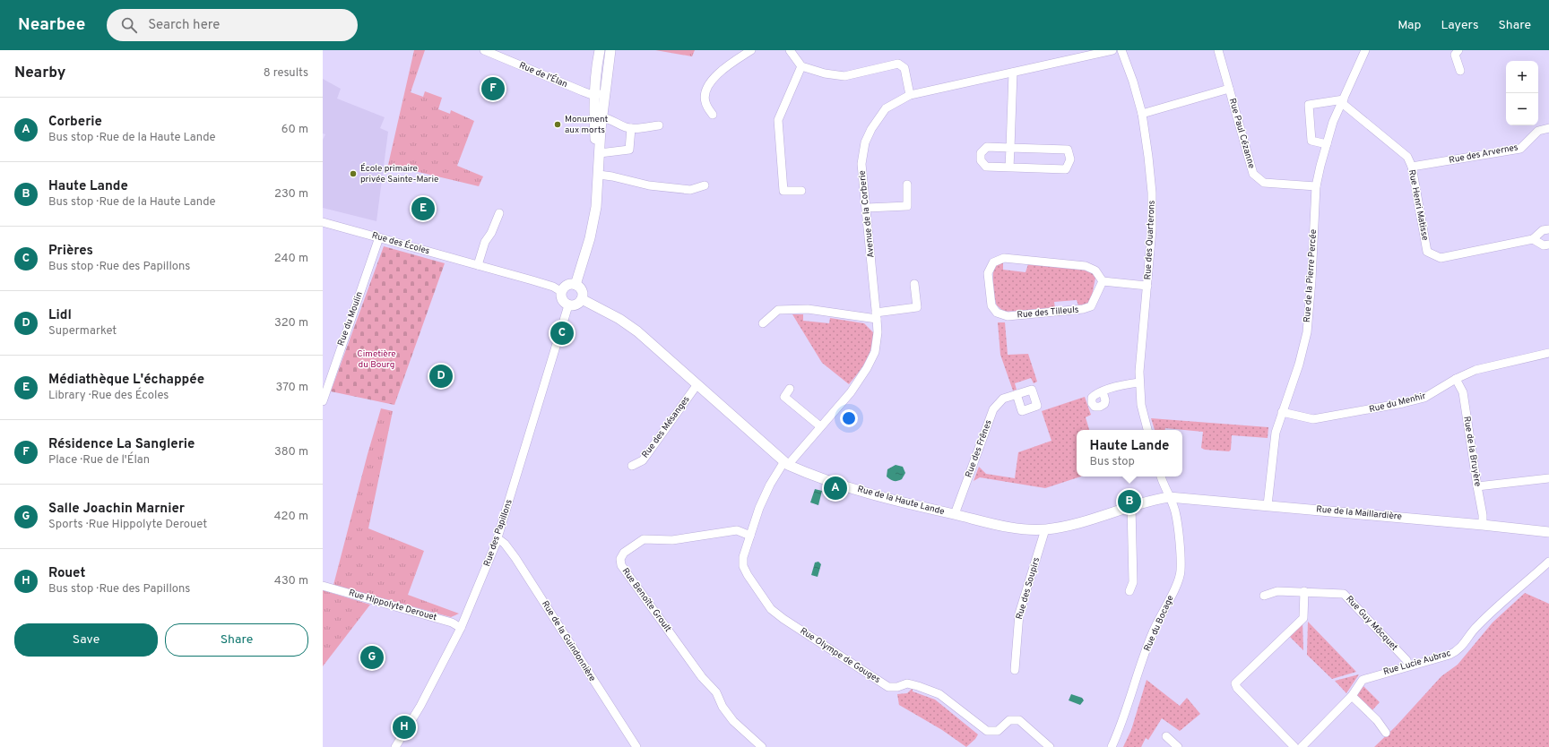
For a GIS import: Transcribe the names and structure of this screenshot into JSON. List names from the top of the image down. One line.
{"streets":{"street":["Rue de l'Élan","Rue Paul Cézanne","Rue des Arvernes","Rue Henri Matisse","Avenue de la Corberie","Rue des Quarterons","Rue des Écoles","Rue de la Pierre Percée","Rue des Tilleuls","Rue du Moulin","Rue du Menhir","Rue des Mésanges","Rue des Frênes","Rue de la Bruyère","Rue de la Haute Lande","Rue de la Maillardière","Rue des Papillons","Rue des Soupirs","Rue Benoîte Groult","Rue Hippolyte Derouet","Rue du Bocage","Rue Guy Môcquet","Rue de la Guindonnière","Rue Olympe de Gouges","Rue Lucie Aubrac"]},"crossings":[["Rue Paul Cézanne","Rue de la Pierre Percée"],["Rue des Arvernes","Rue Henri Matisse"],["Rue Henri Matisse","Rue de la Pierre Percée"],["Avenue de la Corberie","Rue de la Haute Lande"],["Avenue de la Corberie","Rue Olympe de Gouges"],["Rue des Écoles","Rue du Moulin"],["Rue des Écoles","Rue de la Haute Lande"],["Rue des Écoles","Rue des Papillons"],["Rue de la Pierre Percée","Rue du Menhir"],["Rue de la Pierre Percée","Rue de la Maillardière"],["Rue du Menhir","Rue de la Bruyère"],["Rue des Mésanges","Rue de la Haute Lande"],["Rue des Frênes","Rue de la Haute Lande"],["Rue de la Bruyère","Rue de la Maillardière"],["Rue de la Haute Lande","Rue de la Maillardière"],["Rue de la Haute Lande","Rue des Papillons"],["Rue de la Haute Lande","Rue des Soupirs"],["Rue de la Haute Lande","Rue du Bocage"],["Rue de la Haute Lande","Rue Olympe de Gouges"],["Rue de la Maillardière","Rue du Bocage"],["Rue des Papillons","Rue Hippolyte Derouet"],["Rue des Papillons","Rue de la Guindonnière"],["Rue Benoîte Groult","Rue Olympe de Gouges"],["Rue Guy Môcquet","Rue Lucie Aubrac"]],"parks":["Cimetière du Bourg"],"places":["Monument aux morts","École primaire privée Sainte-Marie"],"page":{"header":"Nearbee","search":"Search here","nav":["Map","Layers","Share"],"heading":["Nearby","8 results"],"map_buttons":["+","−"],"pins":["F","E","C","D","A","B","G","H"],"list":[{"mark":"A","name":"Corberie","note":"Bus stop · Rue de la Haute Lande","value":"60 m"},{"mark":"B","name":"Haute Lande","note":"Bus stop · Rue de la Haute Lande","value":"230 m"},{"mark":"C","name":"Prières","note":"Bus stop · Rue des Papillons","value":"240 m"},{"mark":"D","name":"Lidl","note":"Supermarket","value":"320 m"},{"mark":"E","name":"Médiathèque L'échappée","note":"Library · Rue des Écoles","value":"370 m"},{"mark":"F","name":"Résidence La Sanglerie","note":"Place · Rue de l'Élan","value":"380 m"},{"mark":"G","name":"Salle Joachin Marnier","note":"Sports · Rue Hippolyte Derouet","value":"420 m"},{"mark":"H","name":"Rouet","note":"Bus stop · Rue des Papillons","value":"430 m"}],"popup":["Haute Lande","Bus stop"],"buttons":["Save","Share"]}}
